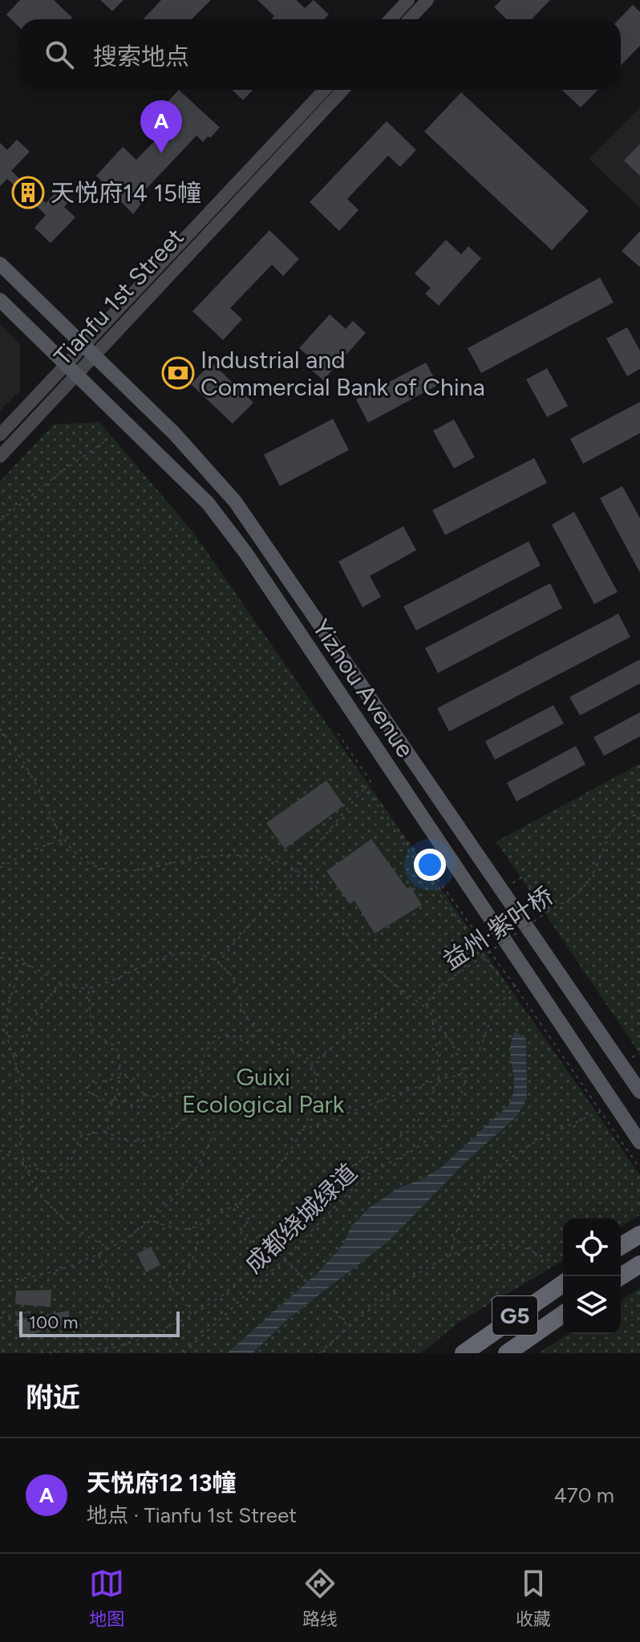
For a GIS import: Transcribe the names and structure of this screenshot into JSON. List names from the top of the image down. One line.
{"streets":{"highway":["G5"],"main road":["Tianfu 1st Street","Yizhou Avenue"],"path":["益州·紫叶桥","成都绕城绿道"]},"crossings":[["Tianfu 1st Street","Yizhou Avenue"]],"parks":["Guixi Ecological Park"],"places":{"building":["天悦府14 15幢"],"bank":["Industrial and Commercial Bank of China"]},"scale_bar":"100 m","page":{"search":"搜索地点","pins":"A","scale":"100 m","heading":"附近","list":[{"mark":"A","name":"天悦府12 13幢","note":"地点 · Tianfu 1st Street","value":"470 m"}],"nav":["地图","路线","收藏"]}}
